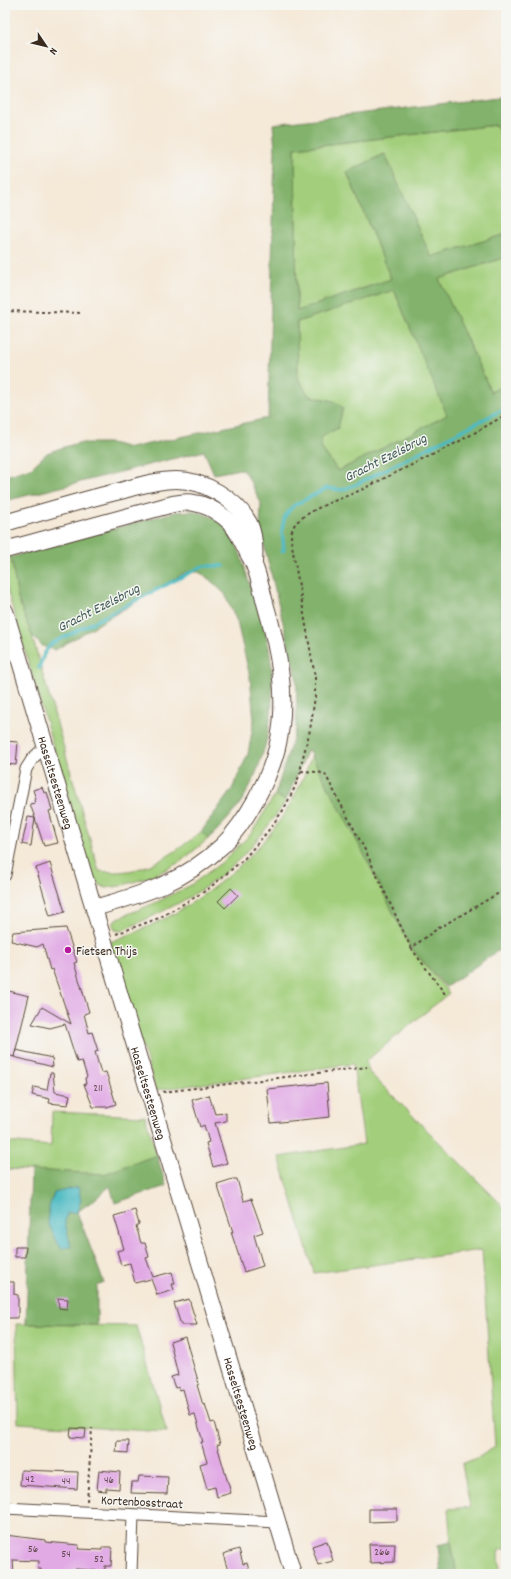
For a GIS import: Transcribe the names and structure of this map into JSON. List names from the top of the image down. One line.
{"streets":{"main road":["Hasseltsesteenweg"],"street":["Kortenbosstraat"]},"crossings":[["Hasseltsesteenweg","Kortenbosstraat"]],"water":["Gracht Ezelsbrug"],"places":["Fietsen Thijs"],"house_numbers":["211","42","46","44","56","266","54","52"],"north":"bottom right"}
